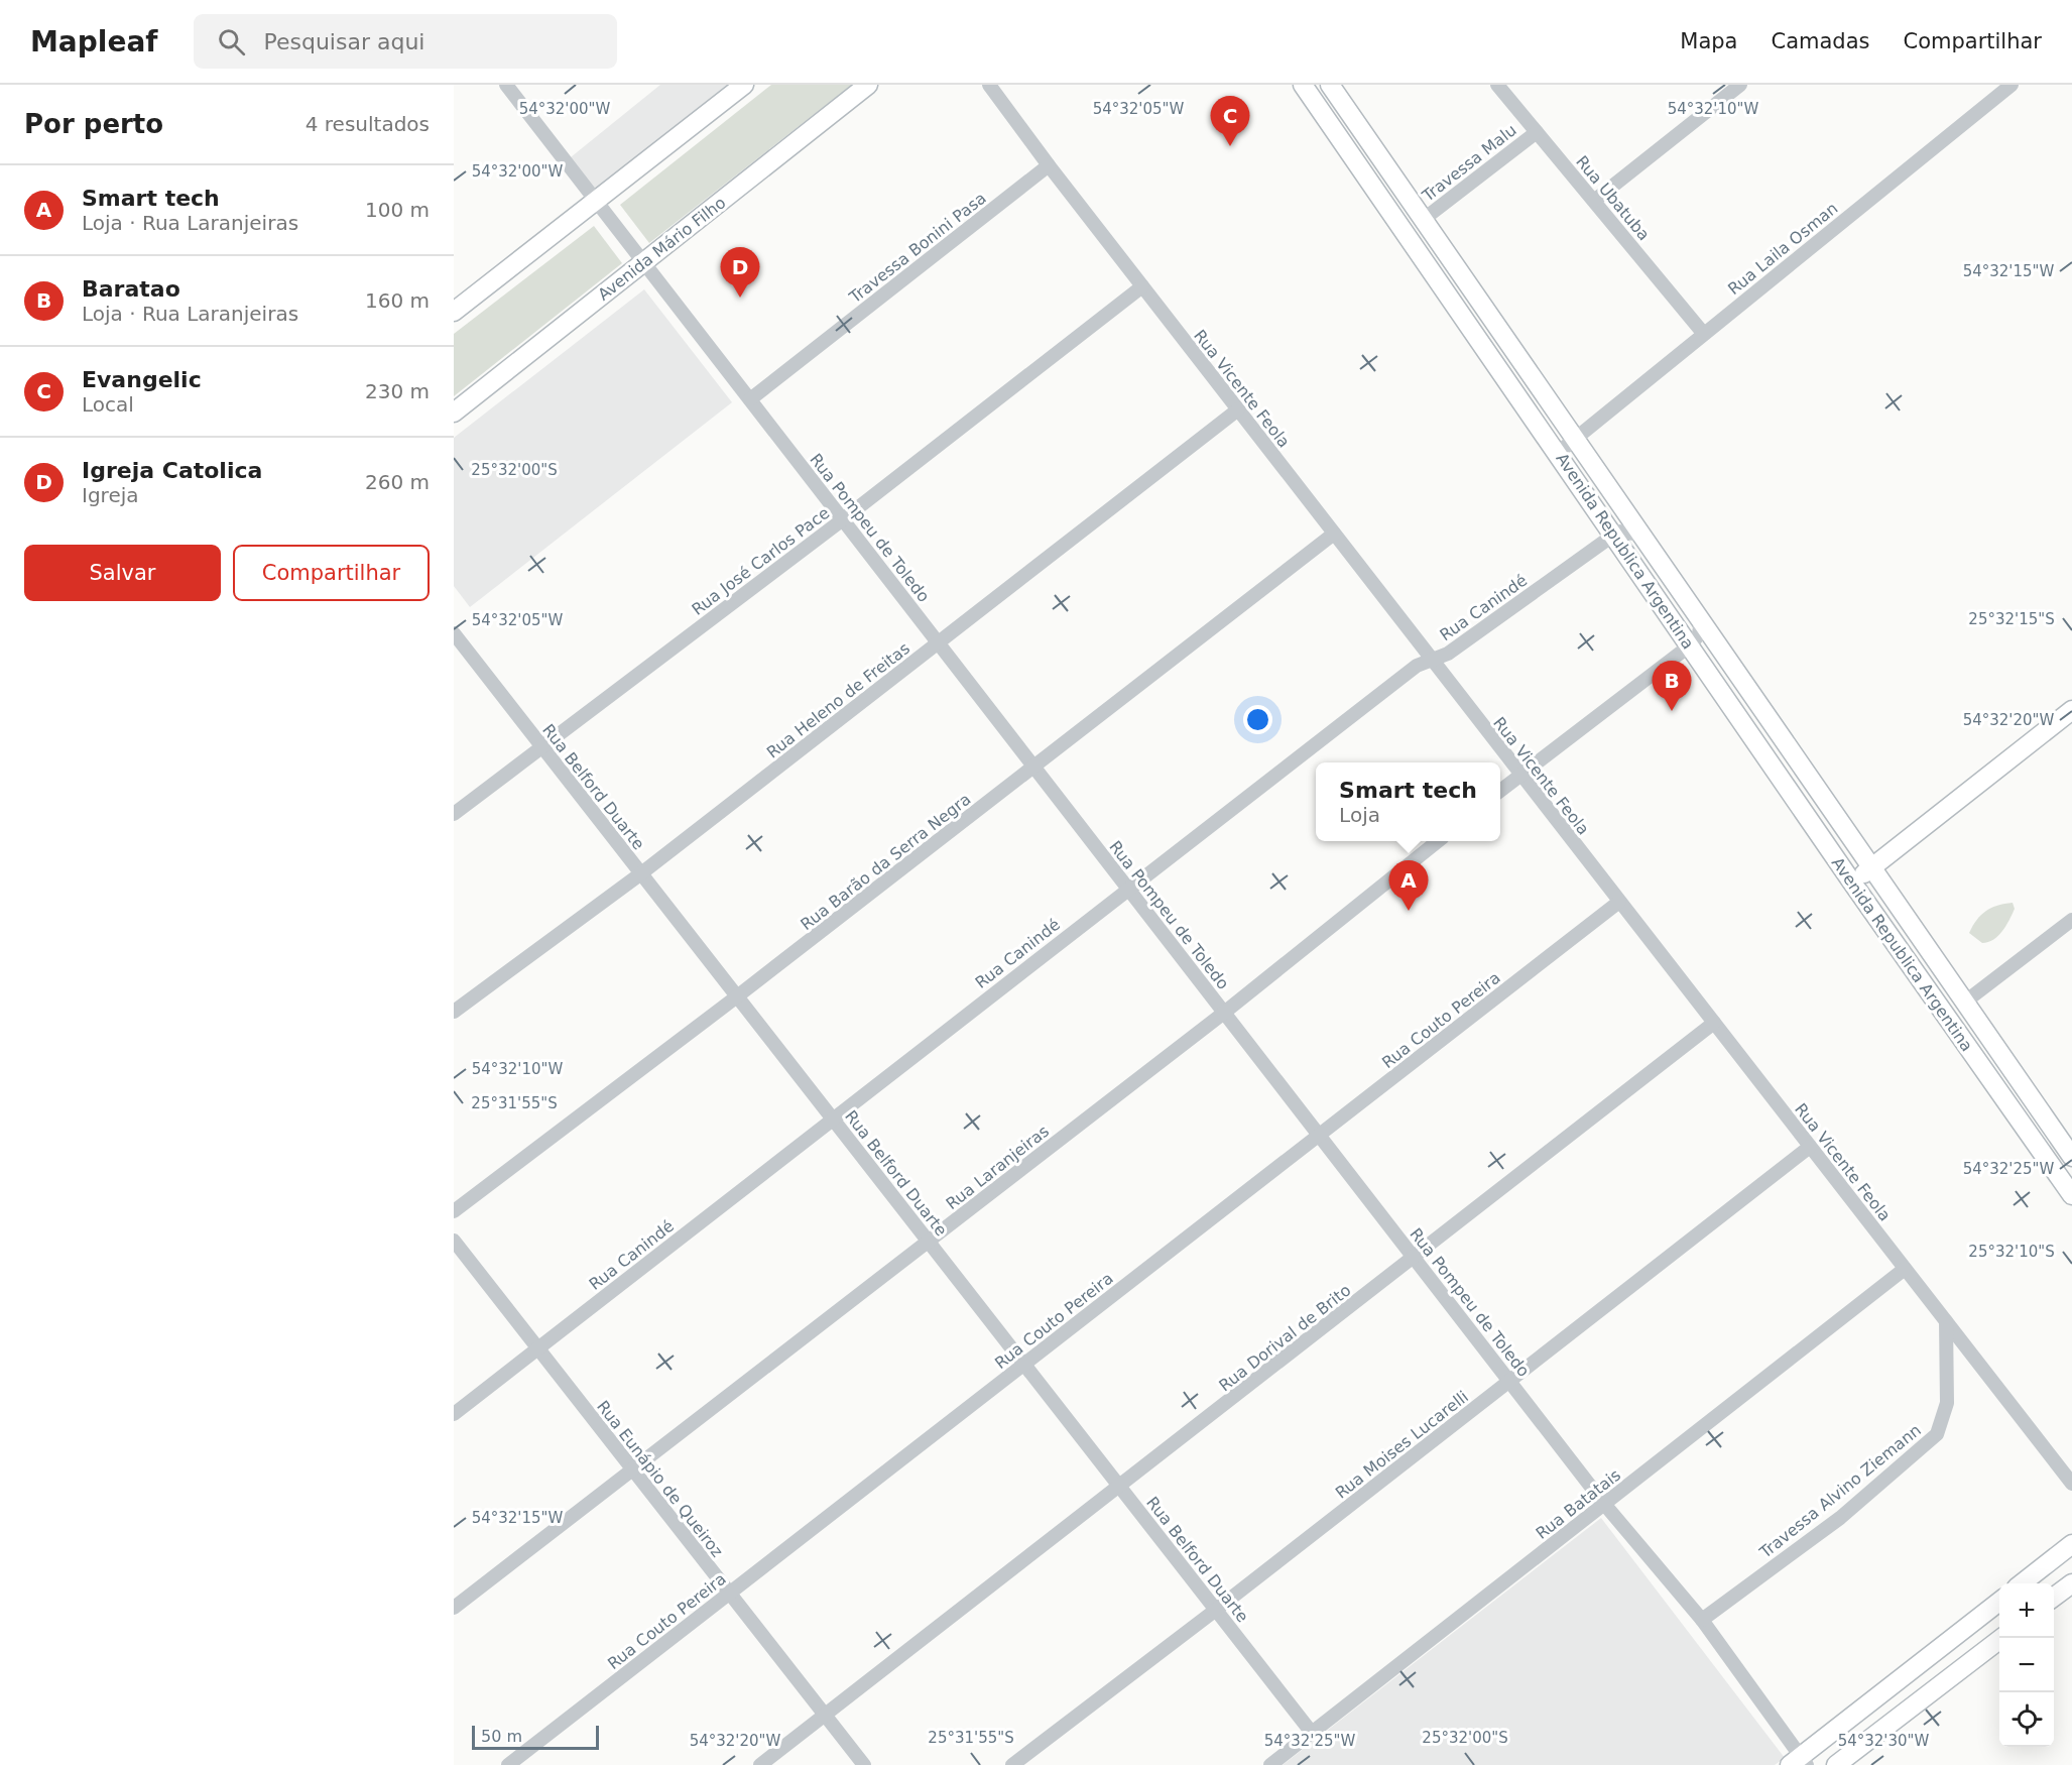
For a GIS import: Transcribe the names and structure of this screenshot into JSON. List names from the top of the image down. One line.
{"streets":{"main road":["Avenida Mário Filho","Avenida Republica Argentina"],"street":["Travessa Malu","Rua Ubatuba","Travessa Bonini Pasa","Rua Laila Osman","Rua Vicente Feola","Rua Pompeu de Toledo","Rua José Carlos Pace","Rua Canindé","Rua Heleno de Freitas","Rua Belford Duarte","Rua Barão da Serra Negra","Rua Couto Pereira","Rua Laranjeiras","Rua Dorival de Brito","Rua Moises Lucarelli","Rua Eunápio de Queiroz","Travessa Alvino Ziemann","Rua Batatais"]},"crossings":[["Travessa Malu","Rua Ubatuba"],["Travessa Malu","Avenida Republica Argentina"],["Rua Ubatuba","Rua Laila Osman"],["Travessa Bonini Pasa","Rua Vicente Feola"],["Travessa Bonini Pasa","Rua Pompeu de Toledo"],["Avenida Mário Filho","Rua Pompeu de Toledo"],["Rua Laila Osman","Avenida Republica Argentina"],["Rua Vicente Feola","Rua José Carlos Pace"],["Rua Vicente Feola","Rua Canindé"],["Rua Vicente Feola","Rua Heleno de Freitas"],["Rua Vicente Feola","Rua Barão da Serra Negra"],["Rua Vicente Feola","Rua Couto Pereira"],["Rua Vicente Feola","Rua Dorival de Brito"],["Rua Vicente Feola","Rua Moises Lucarelli"],["Rua Vicente Feola","Travessa Alvino Ziemann"],["Rua Vicente Feola","Rua Batatais"],["Rua Pompeu de Toledo","Rua José Carlos Pace"],["Rua Pompeu de Toledo","Rua Canindé"],["Rua Pompeu de Toledo","Rua Heleno de Freitas"],["Rua Pompeu de Toledo","Rua Barão da Serra Negra"],["Rua Pompeu de Toledo","Rua Couto Pereira"],["Rua Pompeu de Toledo","Rua Laranjeiras"],["Rua Pompeu de Toledo","Rua Dorival de Brito"],["Rua Pompeu de Toledo","Rua Moises Lucarelli"],["Rua Pompeu de Toledo","Travessa Alvino Ziemann"],["Rua Pompeu de Toledo","Rua Batatais"],["Avenida Republica Argentina","Rua Canindé"],["Rua José Carlos Pace","Rua Belford Duarte"],["Rua Canindé","Rua Belford Duarte"],["Rua Canindé","Rua Eunápio de Queiroz"],["Rua Heleno de Freitas","Rua Belford Duarte"],["Rua Belford Duarte","Rua Barão da Serra Negra"],["Rua Belford Duarte","Rua Couto Pereira"],["Rua Belford Duarte","Rua Laranjeiras"],["Rua Belford Duarte","Rua Dorival de Brito"],["Rua Belford Duarte","Rua Moises Lucarelli"],["Rua Belford Duarte","Rua Batatais"],["Rua Couto Pereira","Rua Eunápio de Queiroz"],["Rua Laranjeiras","Rua Eunápio de Queiroz"],["Rua Dorival de Brito","Rua Eunápio de Queiroz"]],"scale_bar":"50 m","page":{"header":"Mapleaf","search":"Pesquisar aqui","nav":["Mapa","Camadas","Compartilhar"],"heading":["Por perto","4 resultados"],"pins":["C","D","B","A"],"list":[{"mark":"A","name":"Smart tech","note":"Loja · Rua Laranjeiras","value":"100 m"},{"mark":"B","name":"Baratao","note":"Loja · Rua Laranjeiras","value":"160 m"},{"mark":"C","name":"Evangelic","note":"Local","value":"230 m"},{"mark":"D","name":"Igreja Catolica","note":"Igreja","value":"260 m"}],"buttons":["Salvar","Compartilhar"],"popup":["Smart tech","Loja"],"map_buttons":["+","−"],"scale":"50 m"},"coordinates":["54°32'00\"W","54°32'05\"W","54°32'10\"W","54°32'15\"W","25°32'00\"S","25°32'15\"S","54°32'20\"W","25°31'55\"S","54°32'25\"W","25°32'10\"S","54°32'30\"W"]}
